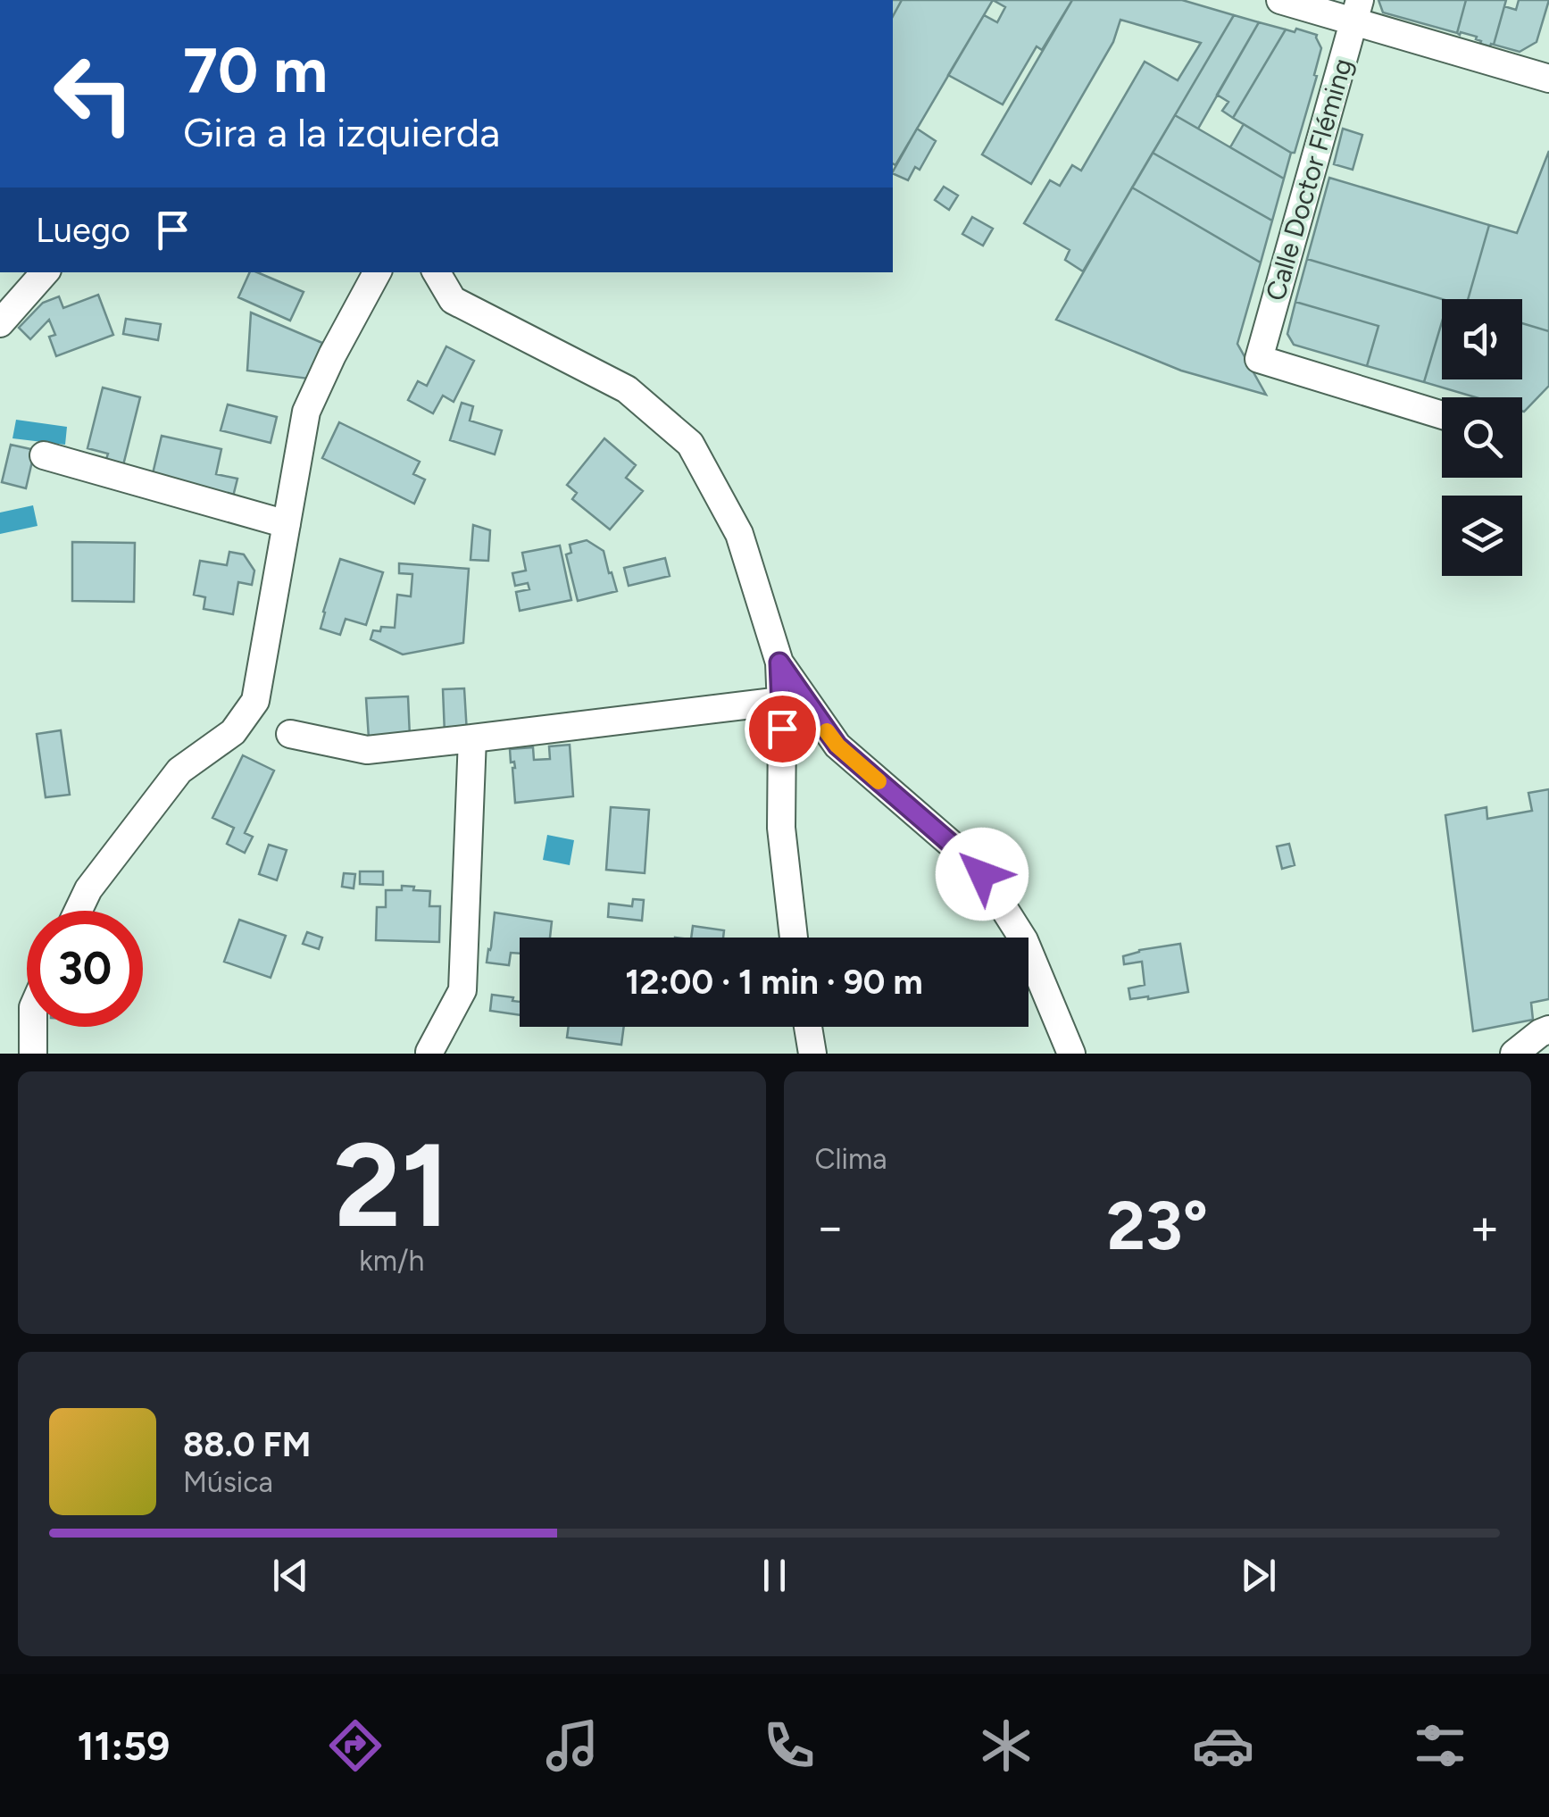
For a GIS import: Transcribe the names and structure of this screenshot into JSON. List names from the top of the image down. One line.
{"streets":{"street":["Calle Doctor Fléming"]},"page":{"turn":["70 m","Gira a la izquierda"],"then":"Luego","limit":"30","trip":"12:00 · 1 min · 90 m","tile":[["21","km/h"],"Clima"],"heat":["−","23°","+"],"song":["88.0 FM","Música"],"tabs":"11:59"}}
